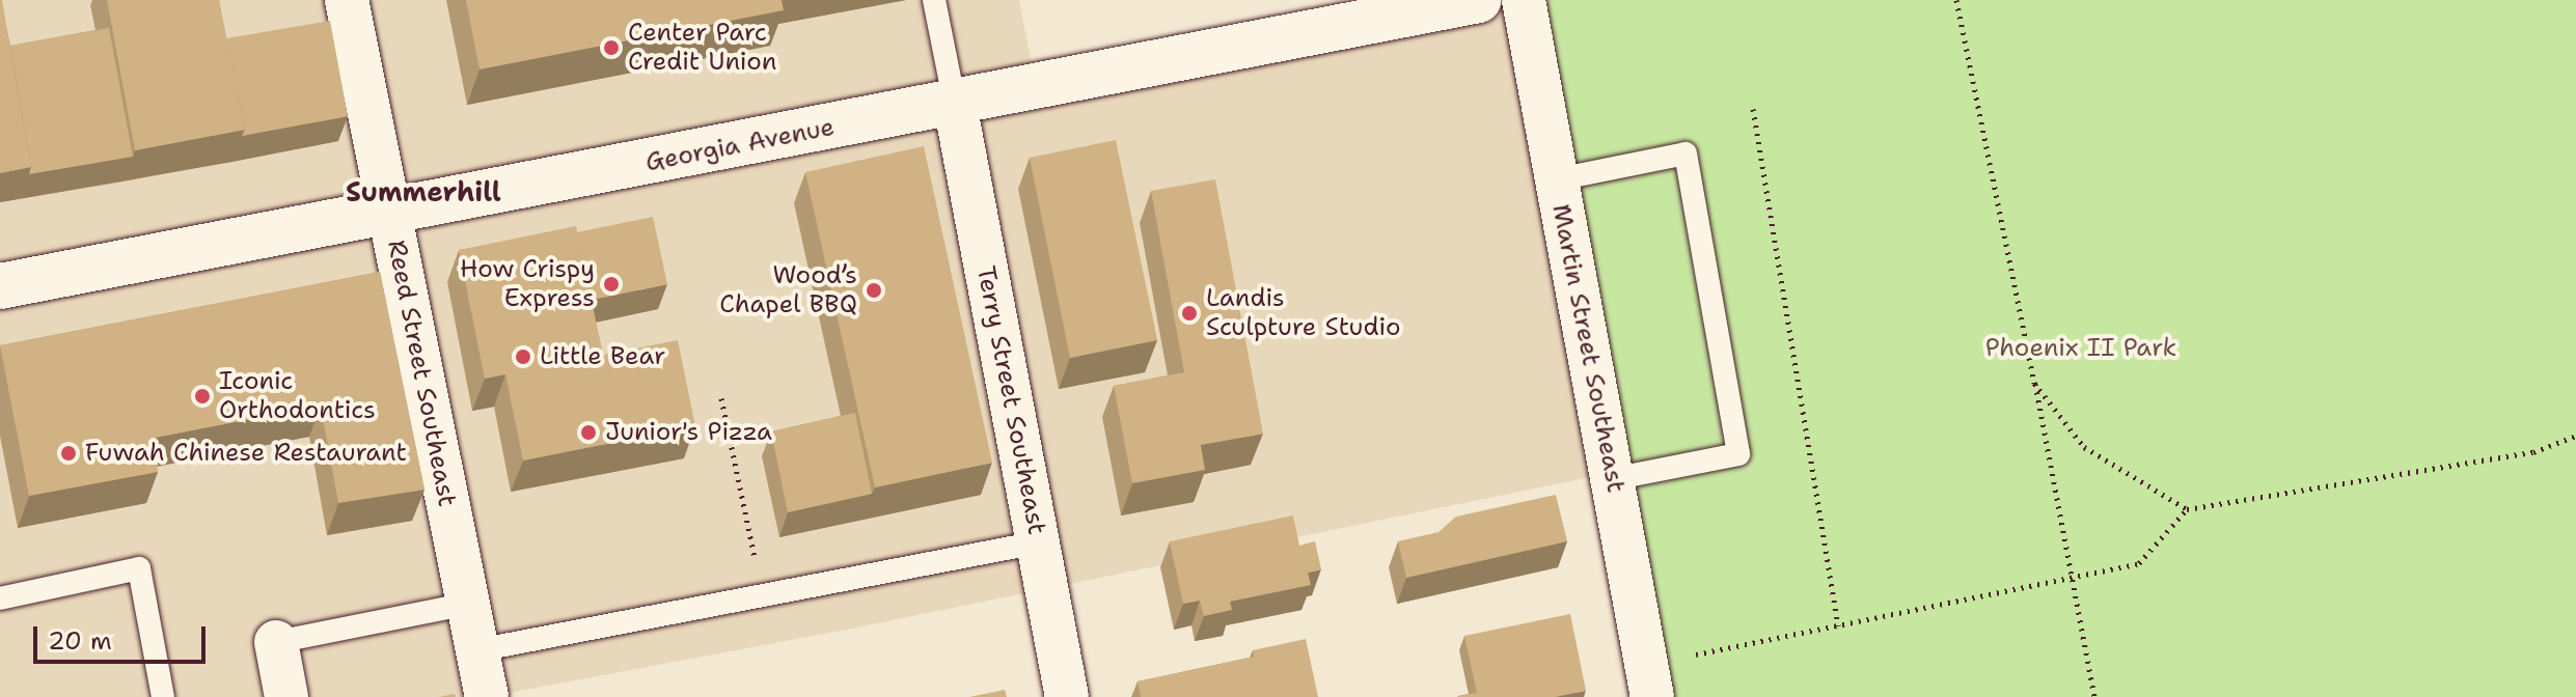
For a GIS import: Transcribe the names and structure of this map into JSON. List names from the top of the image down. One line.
{"streets":{"main road":["Georgia Avenue"],"street":["Martin Street Southeast","Reed Street Southeast","Terry Street Southeast"]},"crossings":[["Georgia Avenue","Reed Street Southeast"],["Georgia Avenue","Terry Street Southeast"]],"districts":["Summerhill"],"parks":["Phoenix II Park"],"places":["Center Parc Credit Union","How Crispy Express","Wood’s Chapel BBQ","Landis Sculpture Studio","Little Bear","Iconic Orthodontics","Junior's Pizza","Fuwah Chinese Restaurant"],"scale_bar":"20 m"}
